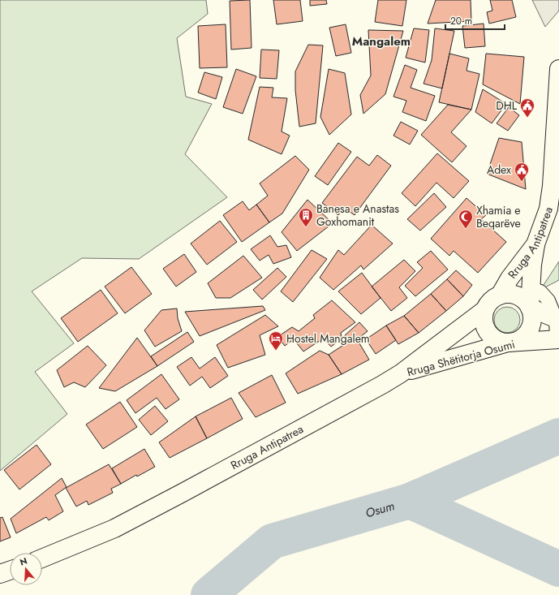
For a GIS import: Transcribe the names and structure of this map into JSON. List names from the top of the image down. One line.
{"streets":{"main road":["Rruga Antipatrea","Rruga Shëtitorja Osumi"]},"crossings":[["Rruga Antipatrea","Rruga Shëtitorja Osumi"]],"districts":["Mangalem"],"water":["Osum"],"places":{"public building":["DHL","Adex"],"building":["Banesa e Anastas Goxhomanit"],"mosque":["Xhamia e Beqarëve"],"hotel":["Hostel Mangalem"]},"scale_bar":"20 m","north":"top"}
